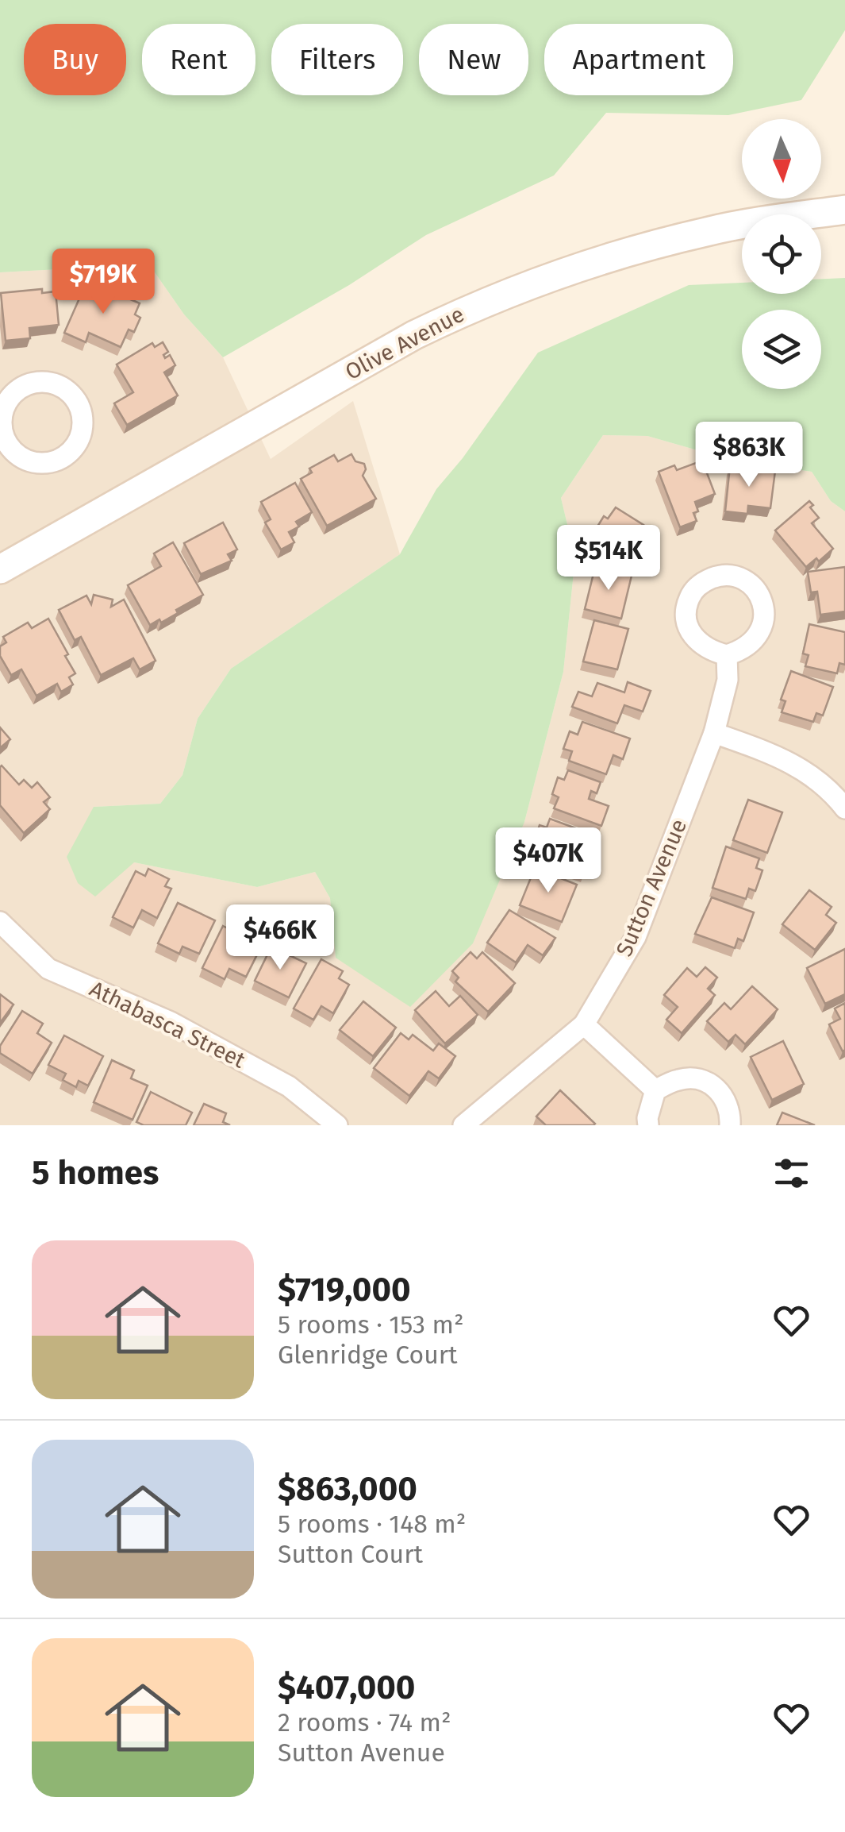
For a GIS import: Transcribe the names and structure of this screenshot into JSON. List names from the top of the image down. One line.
{"streets":{"main road":["Olive Avenue"],"street":["Sutton Avenue","Athabasca Street"]},"north":"bottom","page":{"chip":["Buy","Rent","Filters","New","Apartment"],"price":["$719K","$863K","$514K","$407K","$466K"],"heading":"5 homes","list":[{"name":"$719,000","note":"5 rooms · 153 m² · Glenridge Court"},{"name":"$863,000","note":"5 rooms · 148 m² · Sutton Court"},{"name":"$407,000","note":"2 rooms · 74 m² · Sutton Avenue"}]}}
